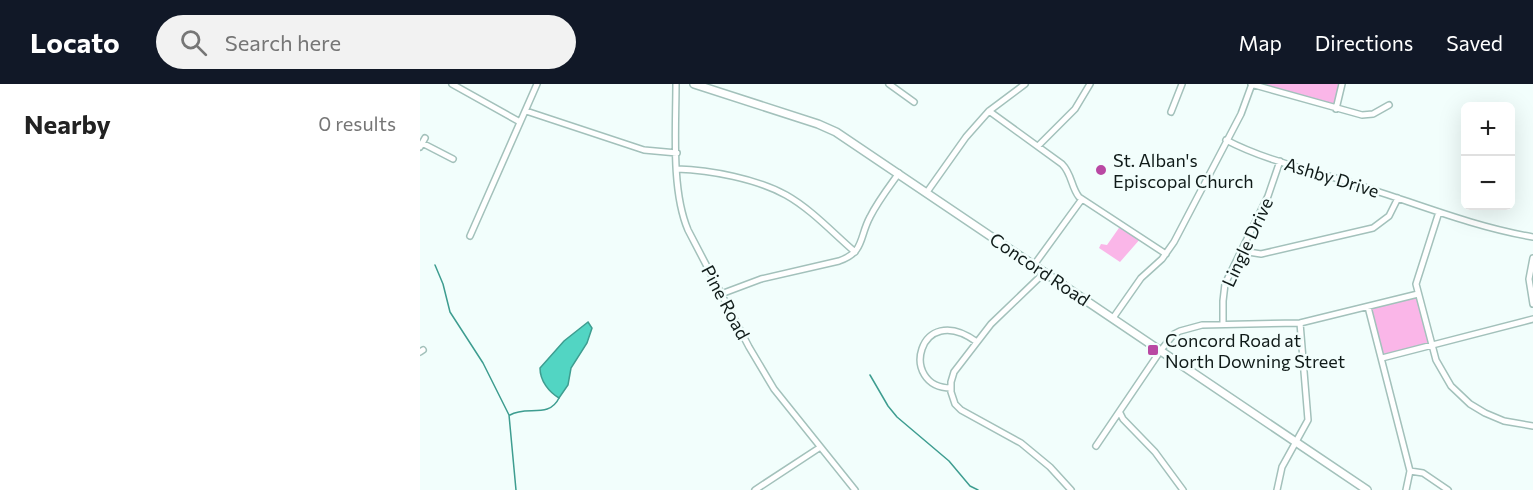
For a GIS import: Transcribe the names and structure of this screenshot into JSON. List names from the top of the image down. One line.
{"streets":{"main road":["Concord Road"],"street":["Ashby Drive","Lingle Drive","Pine Road"]},"crossings":[["Ashby Drive","Lingle Drive"]],"places":{"other":["St. Alban's Episcopal Church"],"transit":["Concord Road at North Downing Street"]},"page":{"header":"Locato","search":"Search here","nav":["Map","Directions","Saved"],"heading":["Nearby","0 results"],"map_buttons":["+","−"]}}
